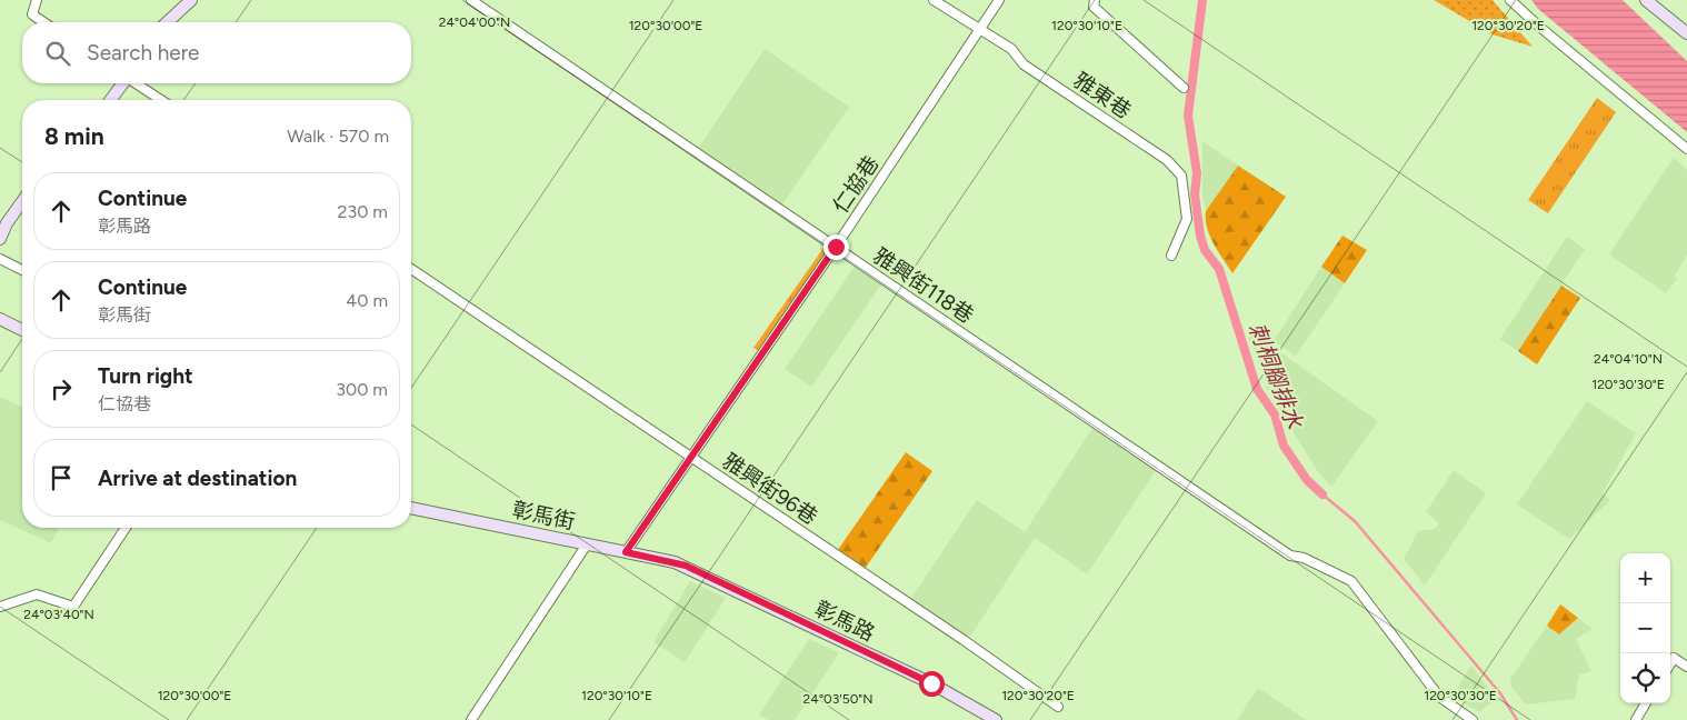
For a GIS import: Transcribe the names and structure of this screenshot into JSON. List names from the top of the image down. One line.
{"streets":{"street":["雅東巷","仁協巷","雅興街118巷","雅興街96巷","彰馬街","彰馬路"]},"crossings":[["雅東巷","仁協巷"],["仁協巷","雅興街118巷"],["仁協巷","雅興街96巷"],["仁協巷","彰馬街"],["彰馬街","彰馬路"]],"water":["刺桐腳排水"],"page":{"search":"Search here","heading":["8 min","Walk · 570 m"],"list":[["Continue","彰馬路","230 m"],["Continue","彰馬街","40 m"],["Turn right","仁協巷","300 m"],"Arrive at destination"],"map_buttons":["+","−"]},"coordinates":["24°04'00\"N","120°30'00\"E","120°30'10\"E","120°30'20\"E","24°04'10\"N","120°30'30\"E","24°03'40\"N","24°03'50\"N"]}
